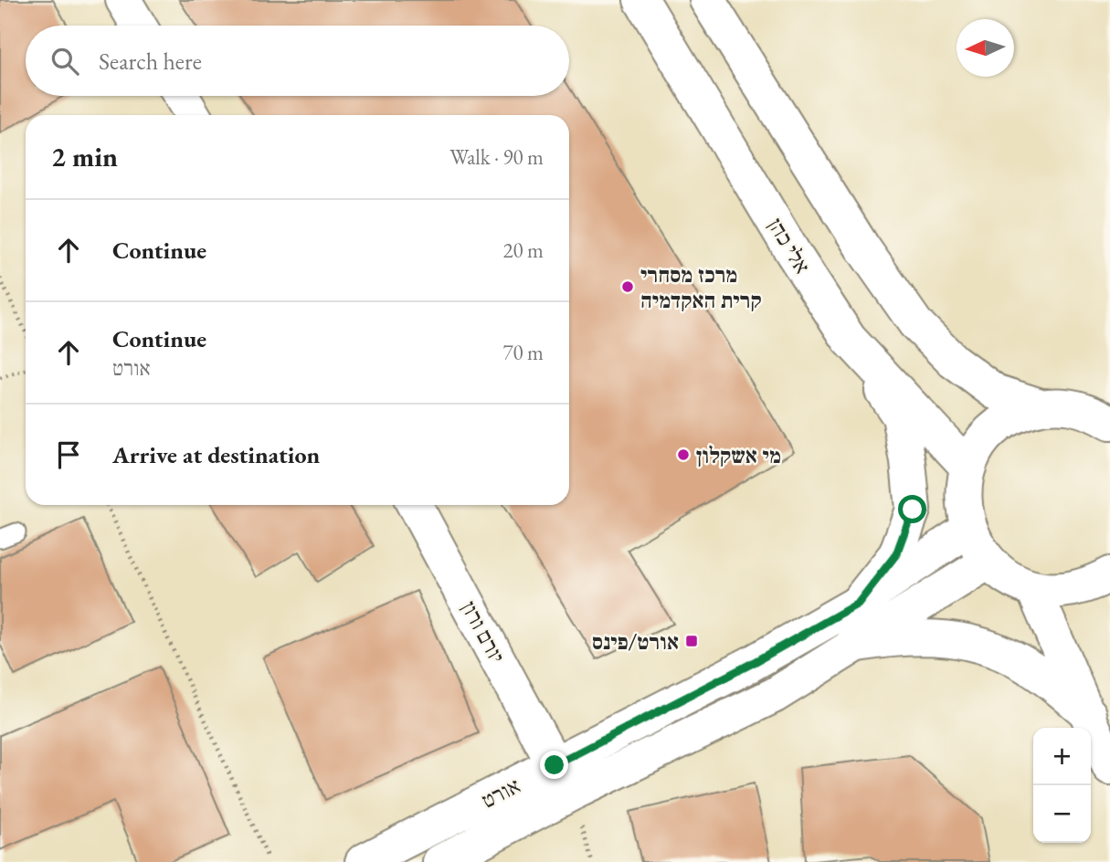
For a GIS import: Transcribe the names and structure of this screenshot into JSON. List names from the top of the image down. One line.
{"streets":{"street":["אלי כהן","יורם ורון","אורט"]},"crossings":[["יורם ורון","אורט"]],"places":{"other":["מרכז מסחרי קרית האקדמיה","מי אשקלון"],"transit":["אורט/פינס"]},"north":"left","page":{"search":"Search here","heading":["2 min","Walk · 90 m"],"list":[["Continue","20 m"],["Continue","אורט","70 m"],"Arrive at destination"],"map_buttons":["+","−"]}}
